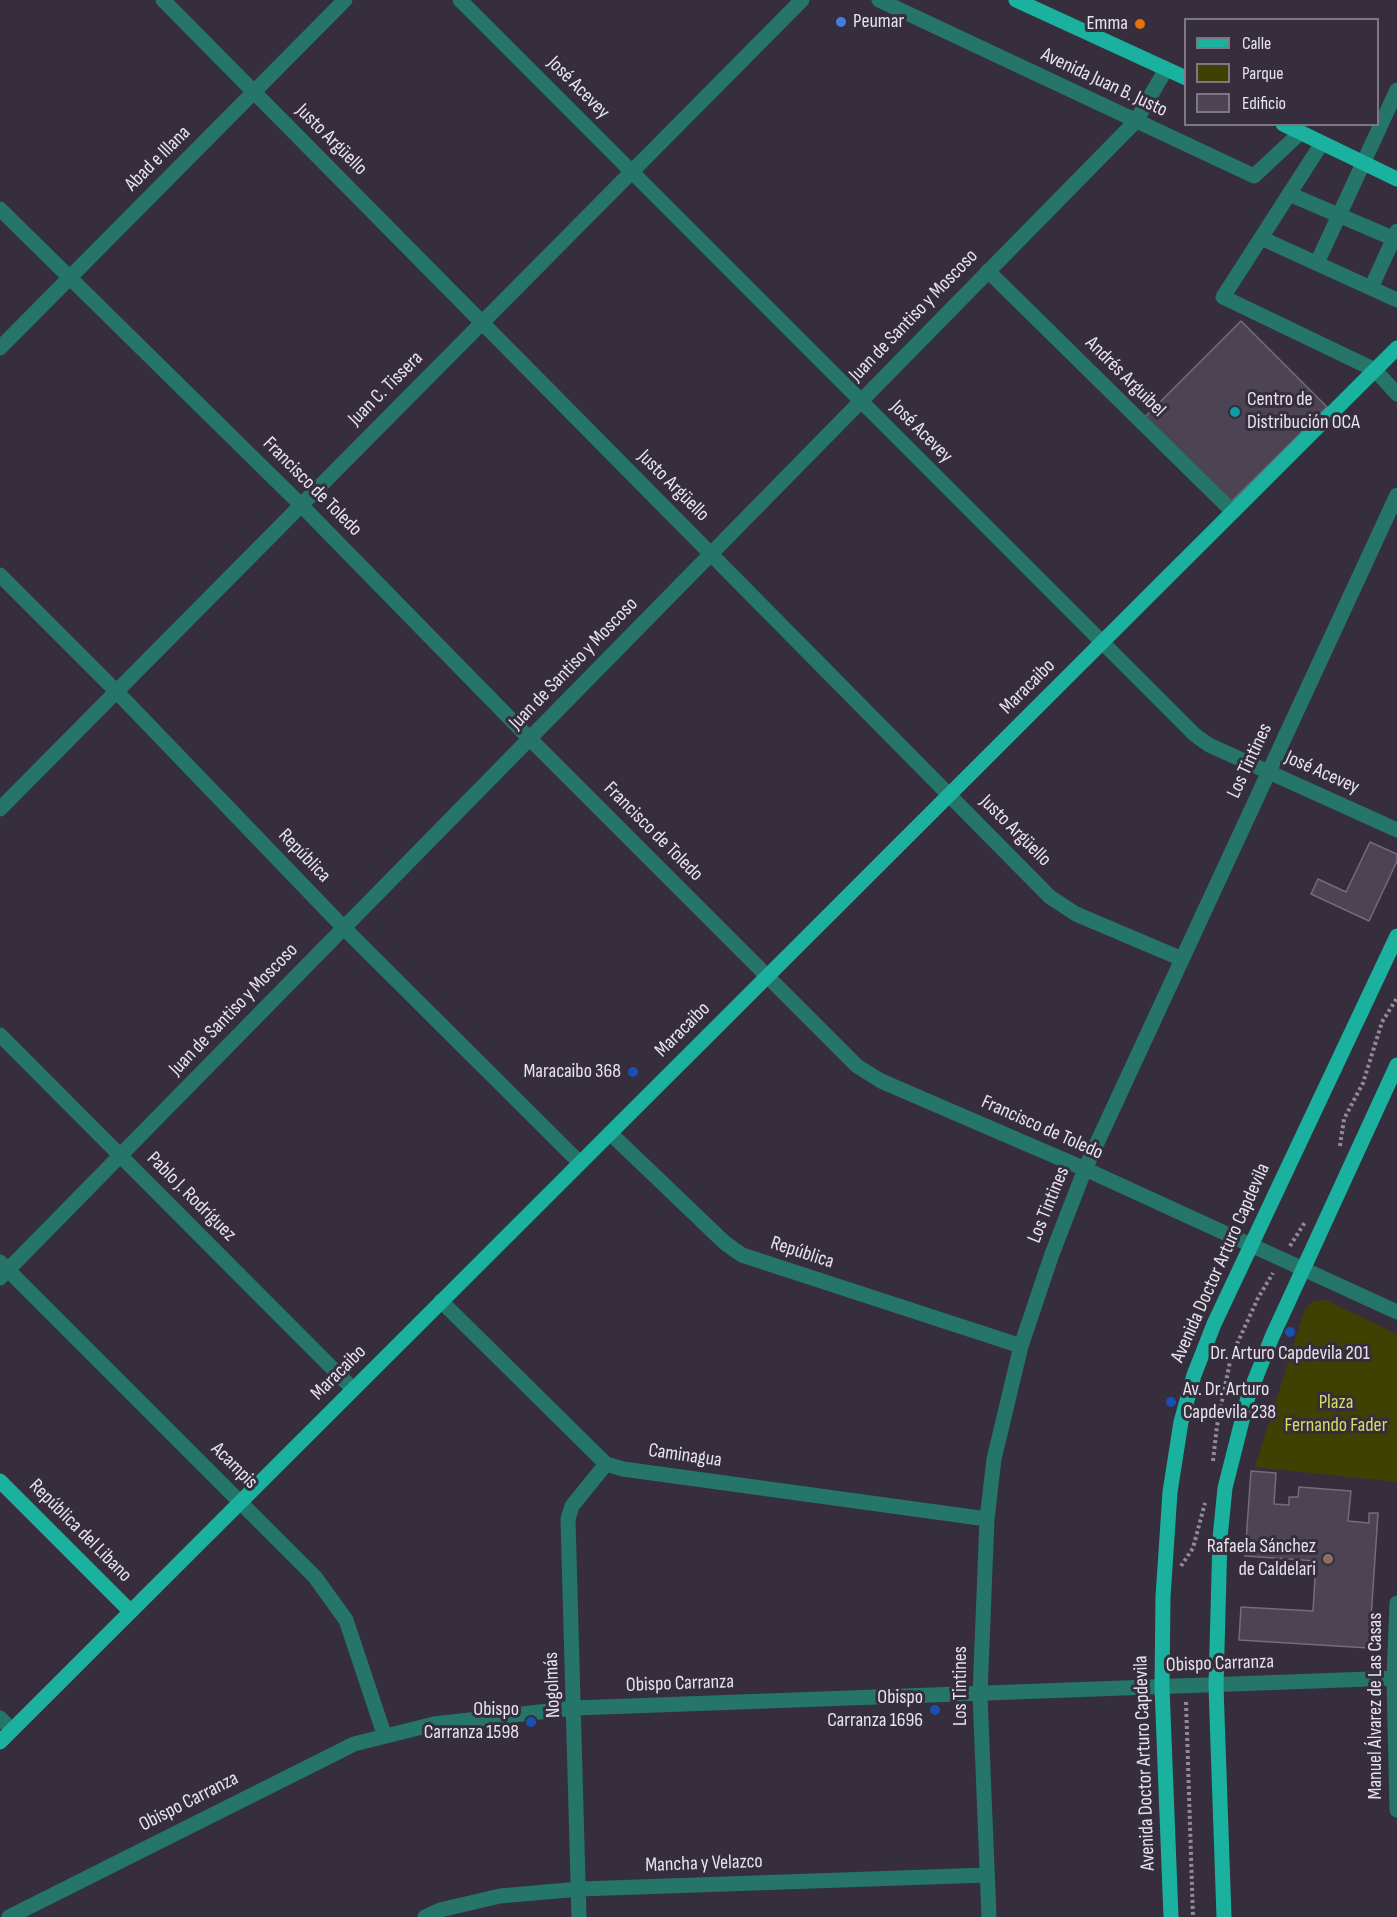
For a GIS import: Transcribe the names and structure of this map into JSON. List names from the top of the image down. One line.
{"streets":{"main road":["Avenida Juan B. Justo","Maracaibo","Avenida Doctor Arturo Capdevila","República del Libano"],"street":["José Acevey","Justo Argüello","Abad e Illana","Juan de Santiso y Moscoso","Andrés Arguibel","Juan C. Tissera","Francisco de Toledo","Los Tintines","República","Pablo J. Rodríguez","Caminagua","Acampis","Obispo Carranza","Nogolmás","Manuel Álvarez de Las Casas","Mancha y Velazco"]},"crossings":[["Avenida Juan B. Justo","Juan de Santiso y Moscoso"],["José Acevey","Juan de Santiso y Moscoso"],["José Acevey","Juan C. Tissera"],["José Acevey","Maracaibo"],["José Acevey","Los Tintines"],["Justo Argüello","Abad e Illana"],["Justo Argüello","Juan de Santiso y Moscoso"],["Justo Argüello","Juan C. Tissera"],["Justo Argüello","Maracaibo"],["Justo Argüello","Los Tintines"],["Abad e Illana","Francisco de Toledo"],["Juan de Santiso y Moscoso","Andrés Arguibel"],["Juan de Santiso y Moscoso","Francisco de Toledo"],["Juan de Santiso y Moscoso","República"],["Juan de Santiso y Moscoso","Pablo J. Rodríguez"],["Juan de Santiso y Moscoso","Acampis"],["Andrés Arguibel","Maracaibo"],["Juan C. Tissera","Francisco de Toledo"],["Juan C. Tissera","República"],["Francisco de Toledo","Maracaibo"],["Francisco de Toledo","Los Tintines"],["Francisco de Toledo","Avenida Doctor Arturo Capdevila"],["Maracaibo","República"],["Maracaibo","Pablo J. Rodríguez"],["Maracaibo","Acampis"],["Maracaibo","República del Libano"],["Los Tintines","República"],["Los Tintines","Caminagua"],["Los Tintines","Obispo Carranza"],["Los Tintines","Mancha y Velazco"],["Avenida Doctor Arturo Capdevila","Obispo Carranza"],["Caminagua","Nogolmás"],["Acampis","Obispo Carranza"],["Obispo Carranza","Nogolmás"],["Obispo Carranza","Manuel Álvarez de Las Casas"],["Nogolmás","Mancha y Velazco"]],"parks":["Plaza Fernando Fader"],"places":["Peumar","Emma","Centro de Distribución OCA","Maracaibo 368","Dr. Arturo Capdevila 201","Av. Dr. Arturo Capdevila 238","Rafaela Sánchez de Caldelari","Obispo Carranza 1696","Obispo Carranza 1598"],"legend":["Calle","Parque","Edificio"]}
